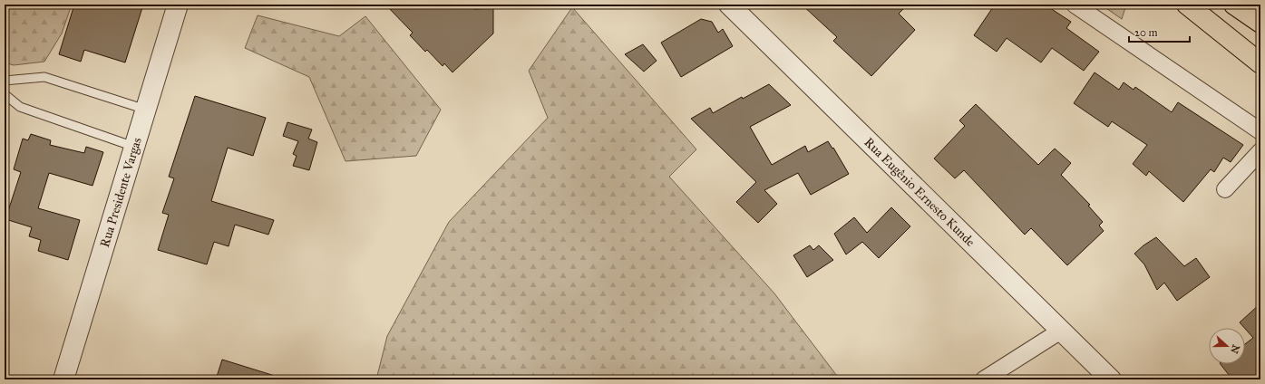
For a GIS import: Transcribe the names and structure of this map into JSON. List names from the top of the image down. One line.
{"streets":{"street":["Rua Presidente Vargas","Rua Eugênio Ernesto Kunde"]},"scale_bar":"20 m","north":"right"}
